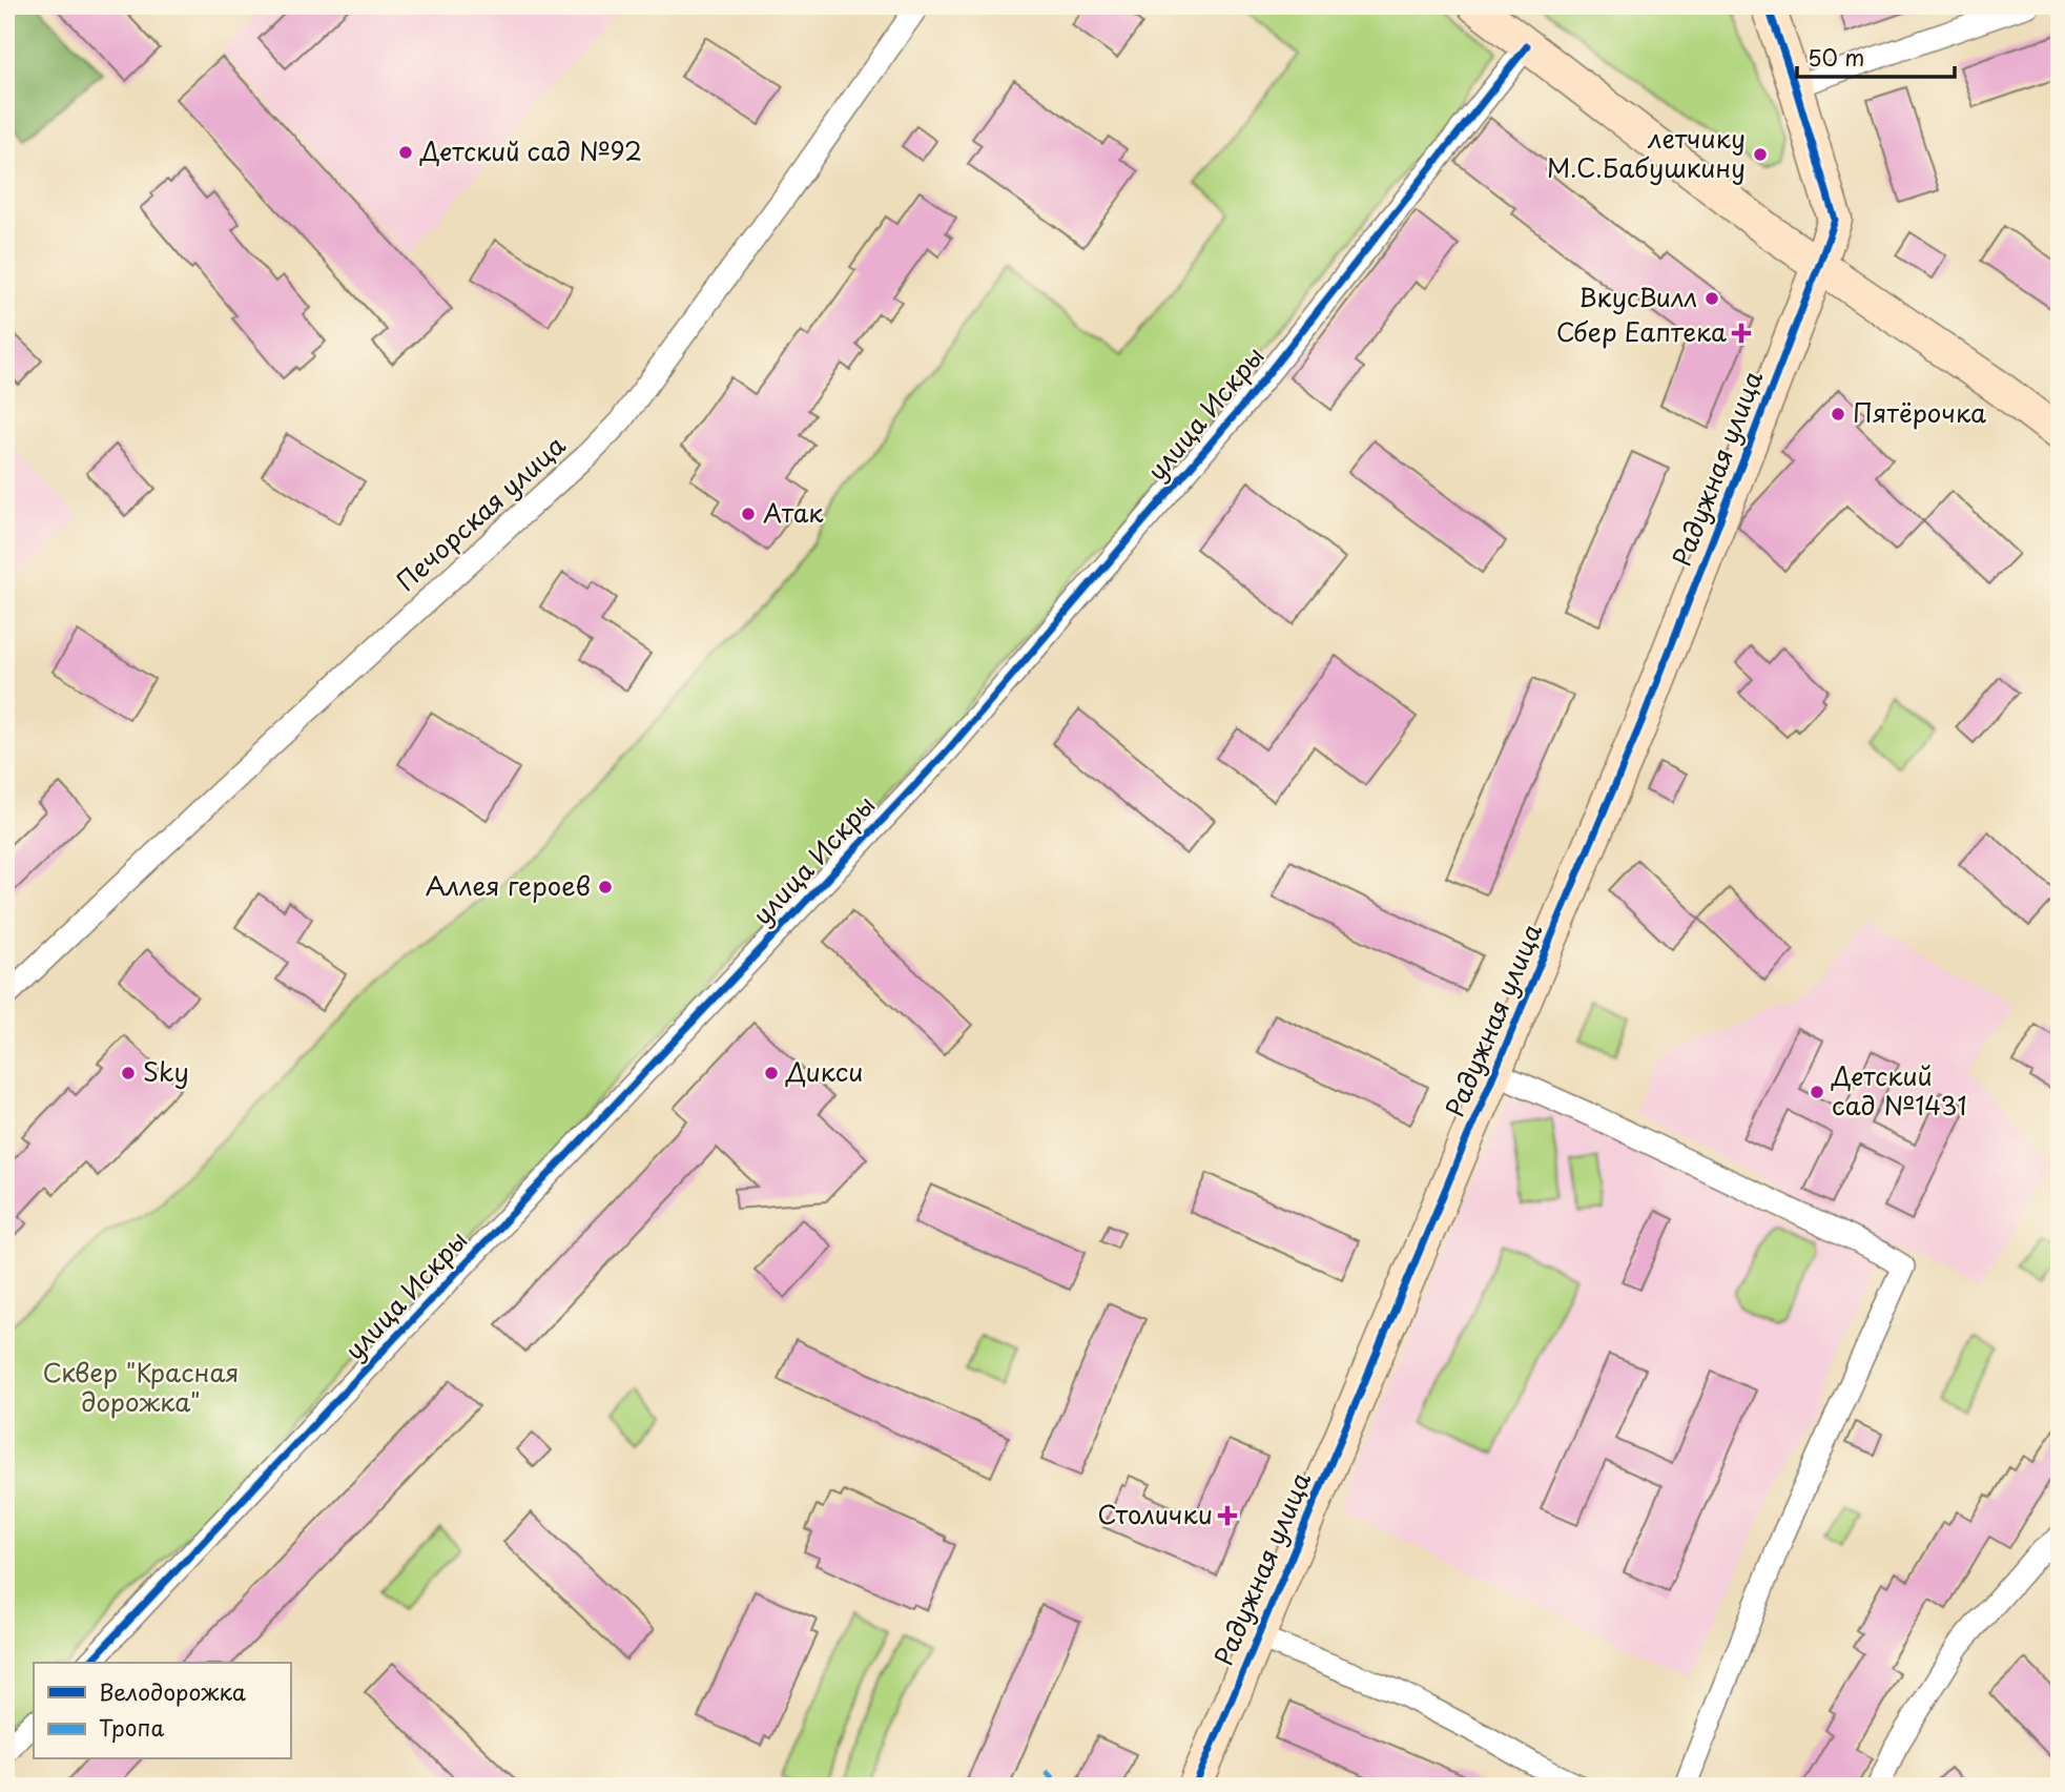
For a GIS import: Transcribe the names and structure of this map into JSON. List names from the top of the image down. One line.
{"streets":{"street":["улица Искры","Радужная улица","Печорская улица"]},"parks":["Сквер \"Красная дорожка\""],"places":{"other":["Детский сад №92","летчику М.С.Бабушкину","ВкусВилл","Пятёрочка","Атак","Аллея героев","Sky","Дикси","Детский сад №1431"],"health":["Сбер Еаптека","Столички"]},"legend":["Велодорожка","Тропа"],"scale_bar":"50 m"}
